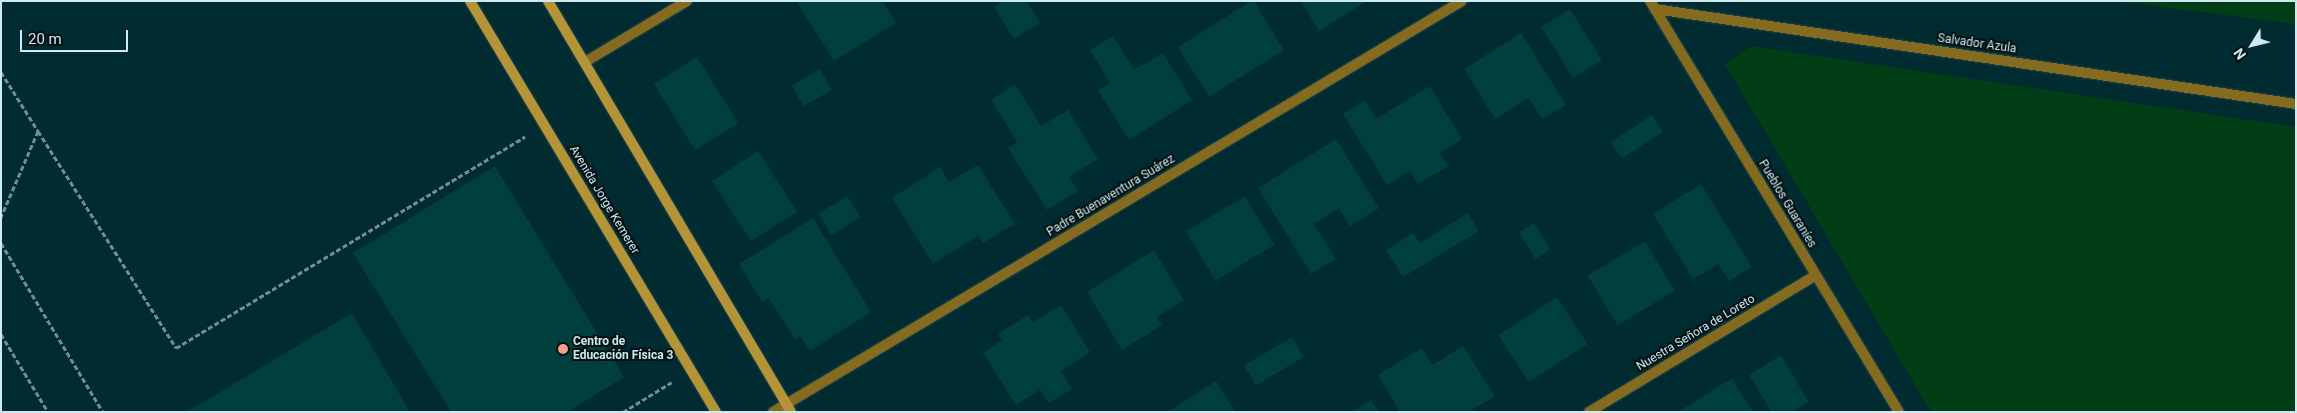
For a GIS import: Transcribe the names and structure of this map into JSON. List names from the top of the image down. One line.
{"streets":{"main road":["Avenida Jorge Kemerer"],"street":["Salvador Azula","Padre Buenaventura Suárez","Pueblos Guaraníes","Nuestra Señora de Loreto"]},"crossings":[["Salvador Azula","Pueblos Guaraníes"],["Pueblos Guaraníes","Nuestra Señora de Loreto"]],"places":["Centro de Educación Física 3"],"scale_bar":"20 m","north":"bottom left"}
